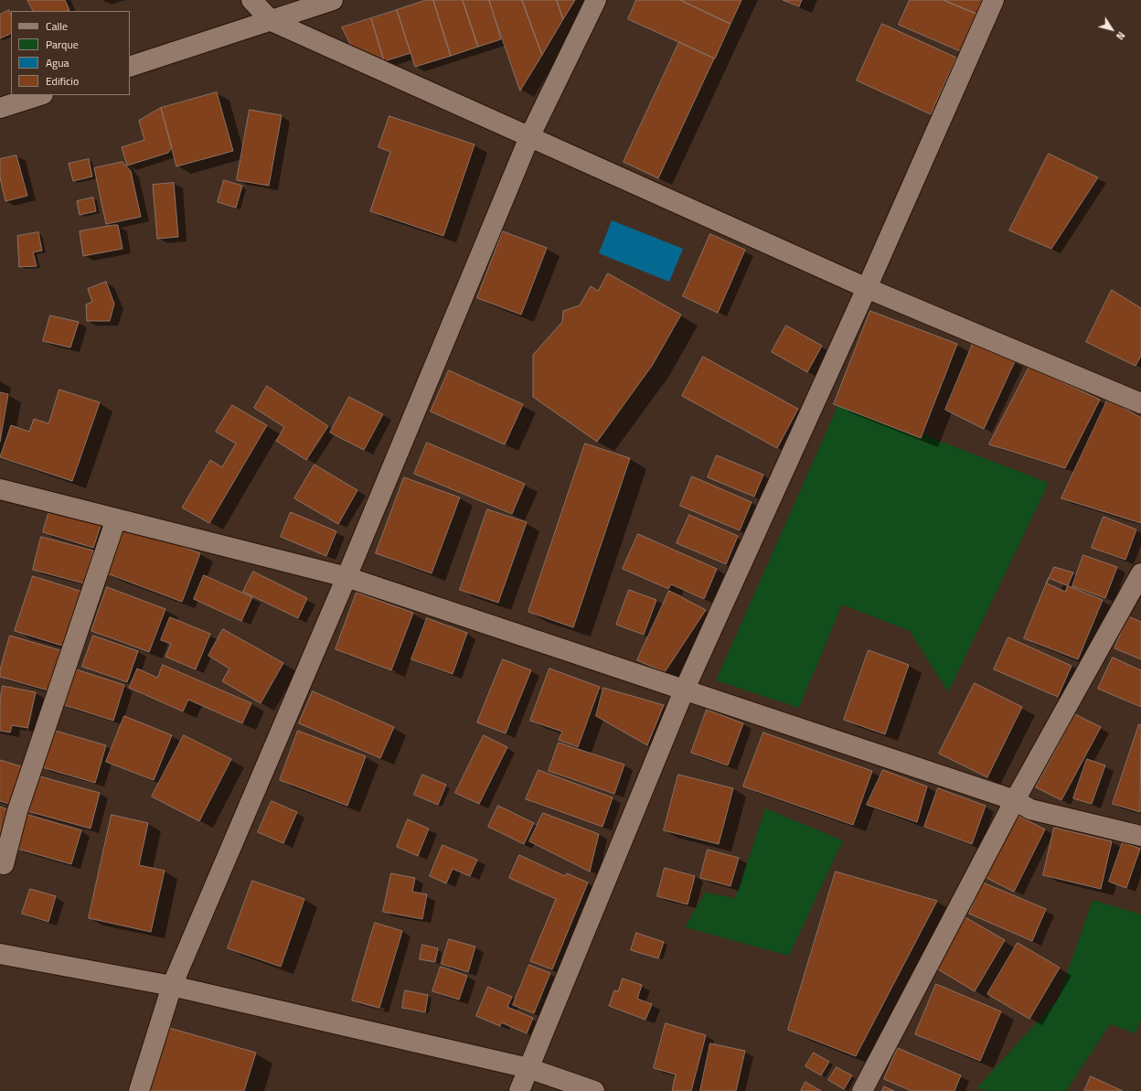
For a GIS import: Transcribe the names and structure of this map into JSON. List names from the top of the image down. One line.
{"legend":["Calle","Parque","Agua","Edificio"],"north":"bottom right"}
